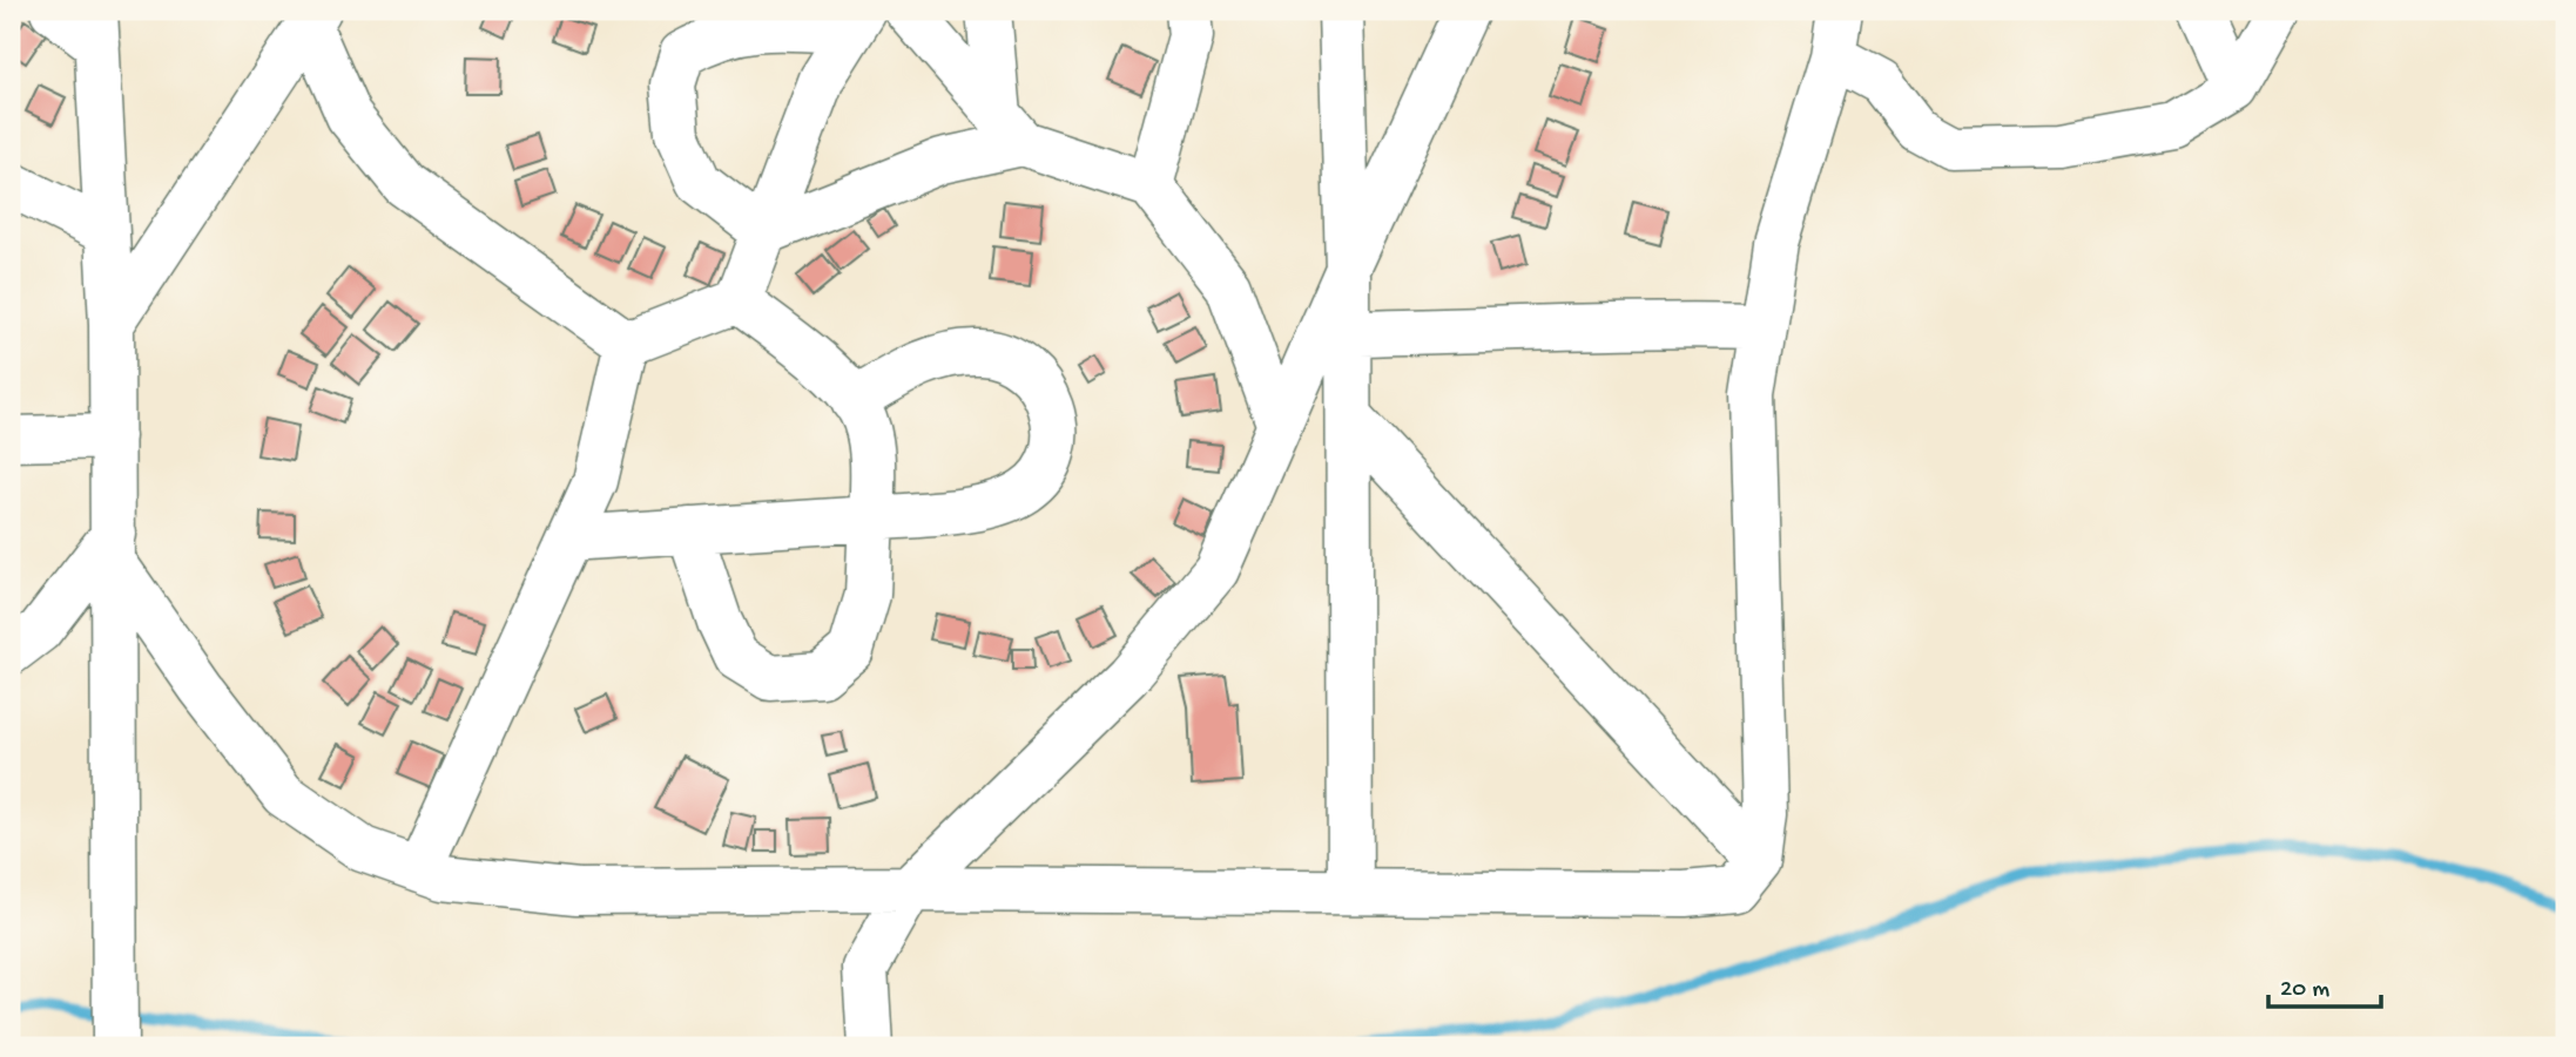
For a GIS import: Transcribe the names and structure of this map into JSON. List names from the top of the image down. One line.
{"scale_bar":"20 m"}
